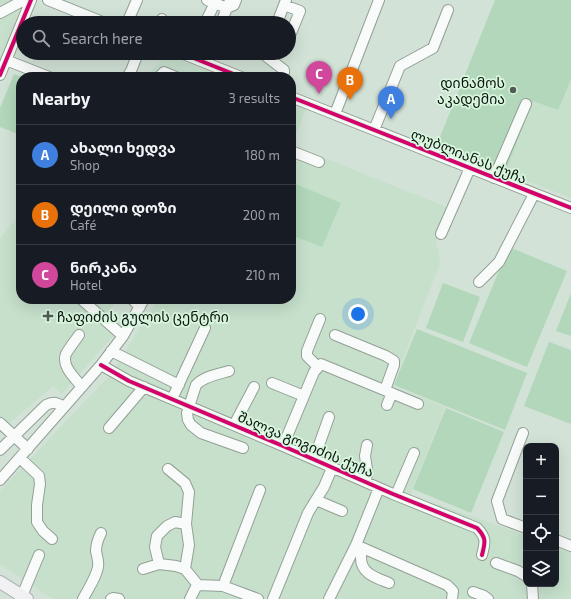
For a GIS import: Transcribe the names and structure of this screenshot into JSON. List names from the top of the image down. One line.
{"streets":{"street":["ლუბლიანას ქუჩა","შალვა გოგიძის ქუჩა"]},"places":{"other":["დინამოს აკადემია"],"health":["ჩაფიძის გულის ცენტრი"]},"page":{"search":"Search here","pins":["C","B","A"],"heading":["Nearby","3 results"],"list":[{"mark":"A","name":"ახალი ხედვა","note":"Shop","value":"180 m"},{"mark":"B","name":"დეილი დოზი","note":"Café","value":"200 m"},{"mark":"C","name":"ნირკანა","note":"Hotel","value":"210 m"}],"map_buttons":["+","−"]}}
